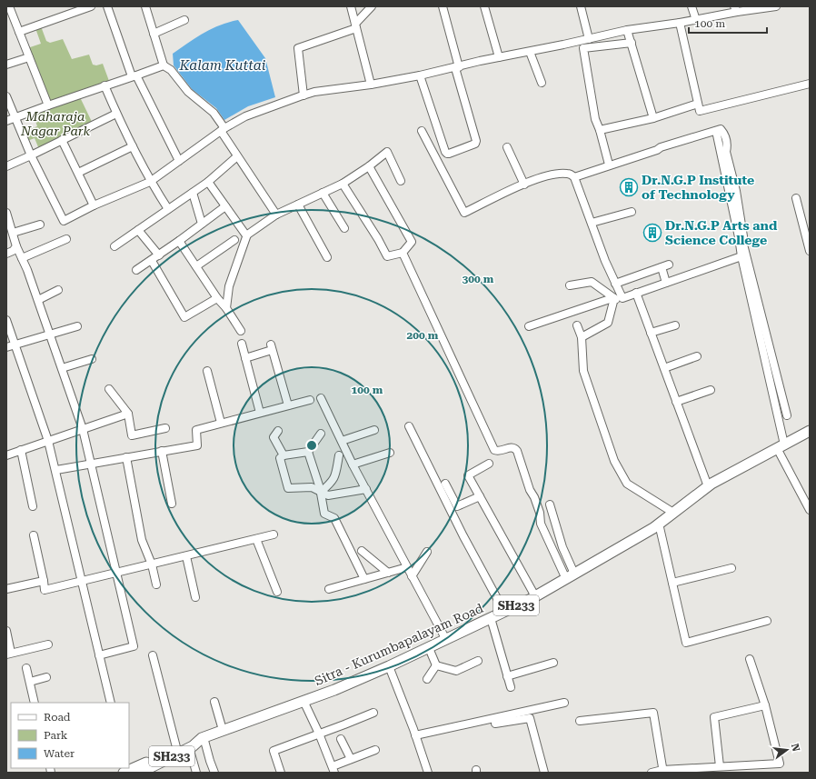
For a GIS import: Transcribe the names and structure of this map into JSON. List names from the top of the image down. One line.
{"streets":{"main road":["SH233","Sitra - Kurumbapalayam Road"]},"water":["Kalam Kuttai"],"parks":["Maharaja Nagar Park"],"places":{"building":["Dr.N.G.P Institute of Technology","Dr.N.G.P Arts and Science College"]},"legend":["Road","Park","Water"],"scale_bar":"100 m","north":"right","rings":["300 m","200 m","100 m"]}
